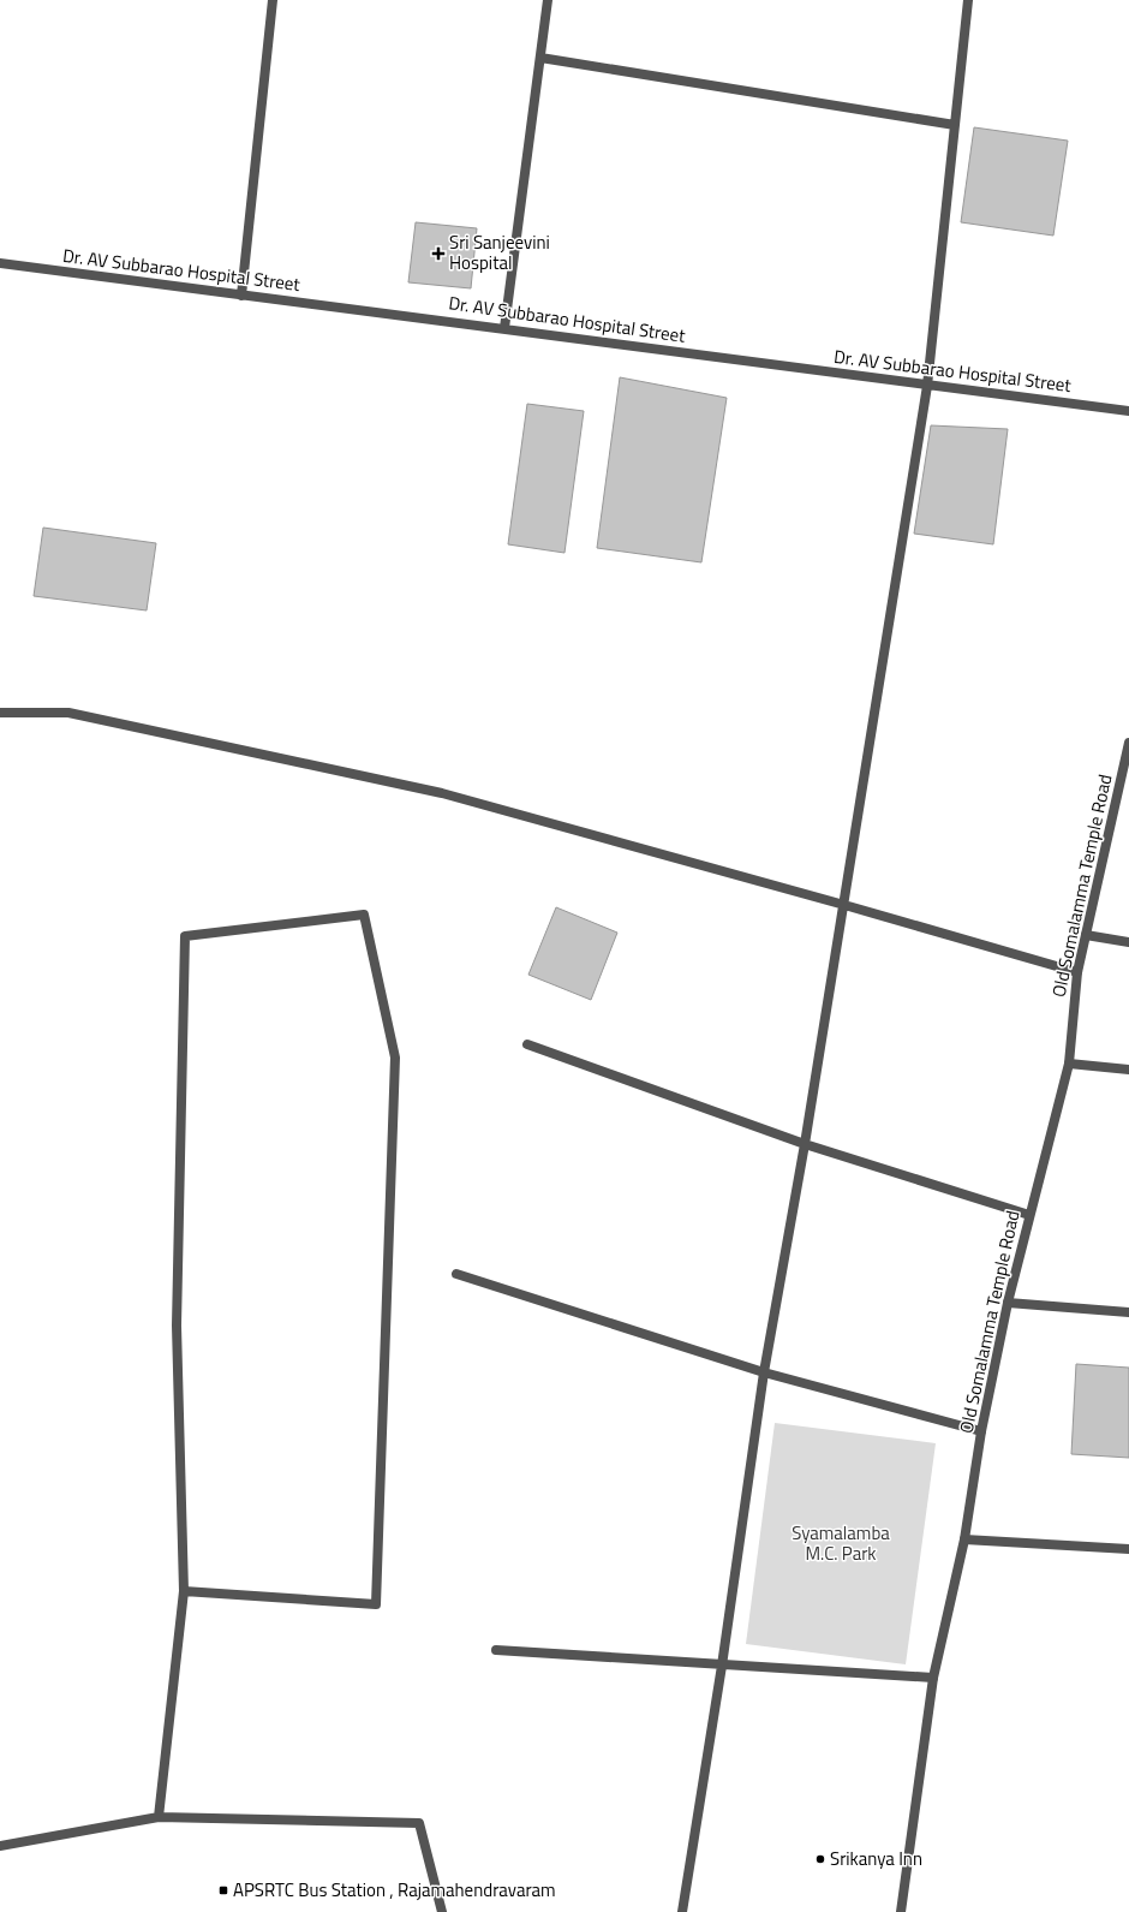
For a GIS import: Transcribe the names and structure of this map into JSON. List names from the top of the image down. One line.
{"streets":{"street":["Dr. AV Subbarao Hospital Street","Old Somalamma Temple Road"]},"parks":["Syamalamba M.C. Park"],"places":{"health":["Sri Sanjeevini Hospital"],"other":["Srikanya Inn"],"transit":["APSRTC Bus Station , Rajamahendravaram"]}}
